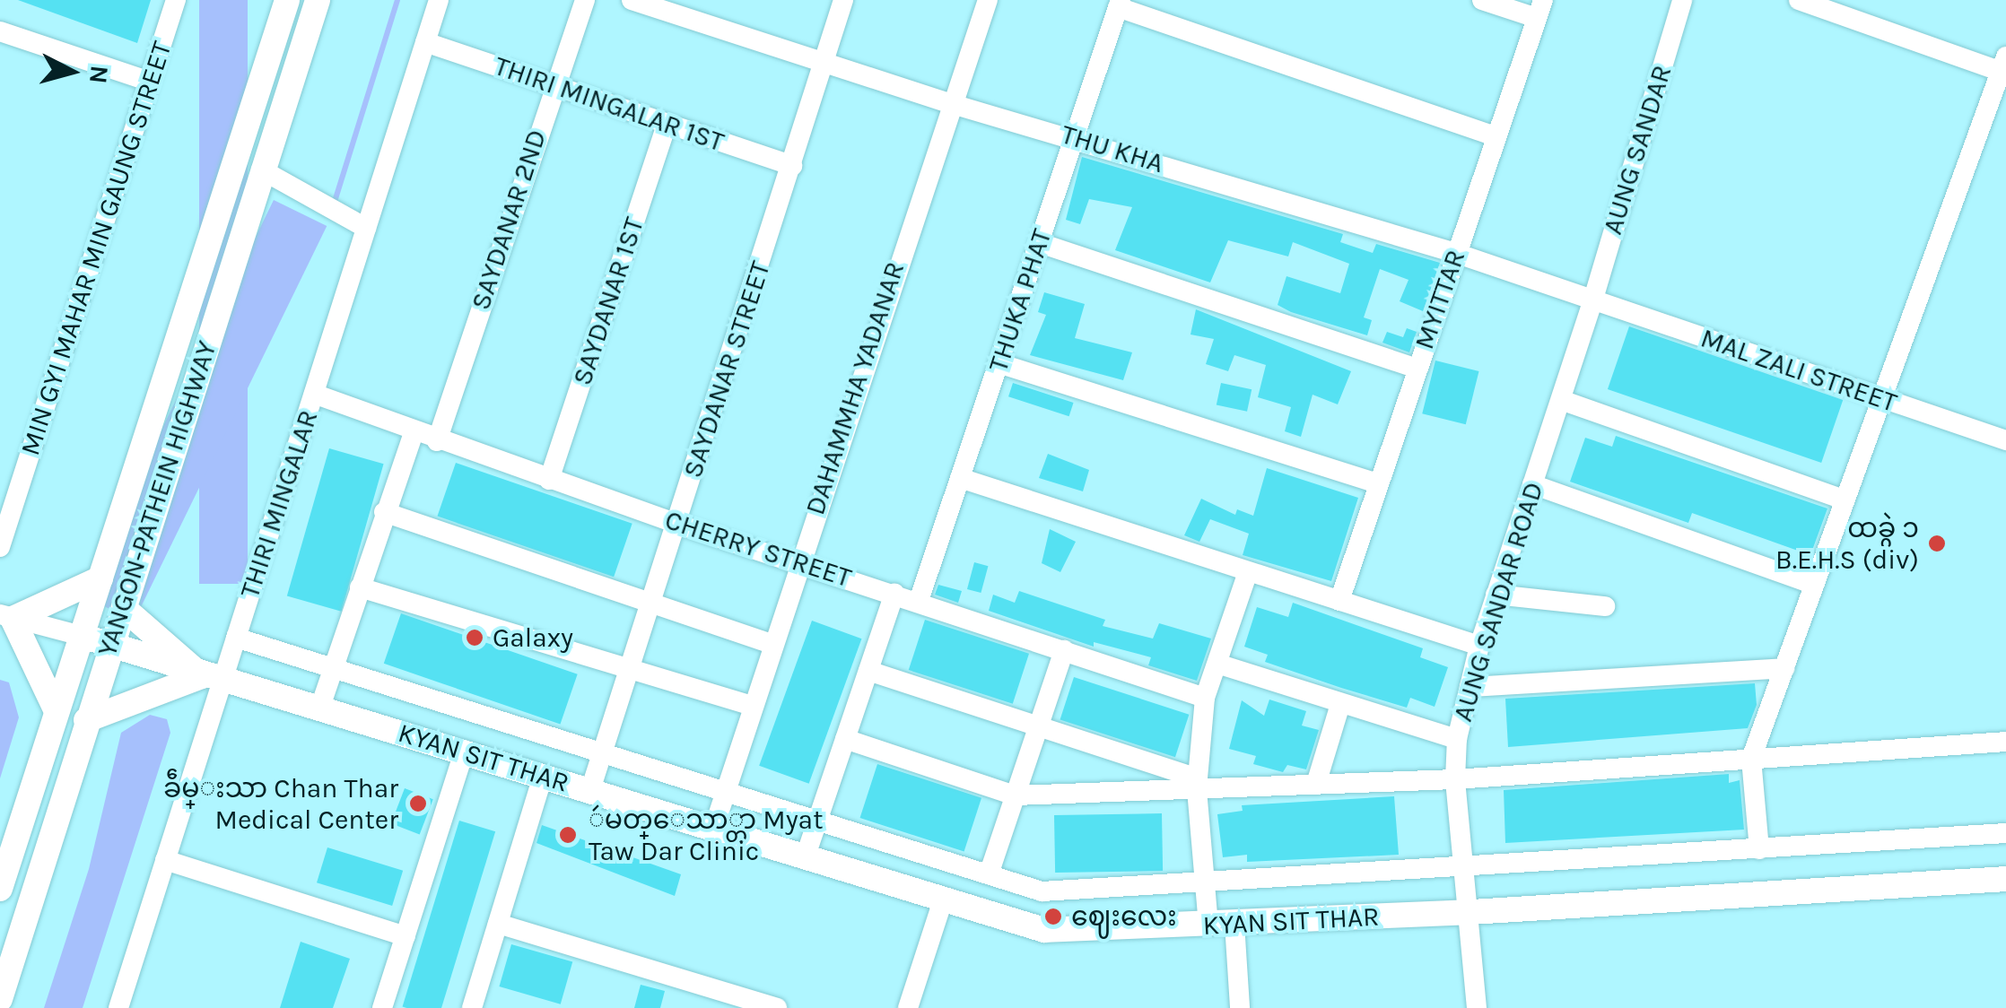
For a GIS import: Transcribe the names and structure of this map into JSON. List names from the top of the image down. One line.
{"streets":{"main road":["YANGON-PATHEIN HIGHWAY","KYAN SIT THAR"],"street":["THIRI MINGALAR 1ST","THU KHA","AUNG SANDAR","SAYDANAR 2ND","MIN GYI MAHAR MIN GAUNG STREET","MYITTAR","THUKA PHAT","SAYDANAR 1ST","SAYDANAR STREET","MAL ZALI STREET","DAHAMMHA YADANAR","THIRI MINGALAR","CHERRY STREET","AUNG SANDAR ROAD"]},"crossings":[["THIRI MINGALAR 1ST","SAYDANAR 2ND"],["THIRI MINGALAR 1ST","SAYDANAR 1ST"],["THIRI MINGALAR 1ST","SAYDANAR STREET"],["THIRI MINGALAR 1ST","THIRI MINGALAR"],["THU KHA","AUNG SANDAR"],["THU KHA","MYITTAR"],["THU KHA","THUKA PHAT"],["THU KHA","SAYDANAR STREET"],["THU KHA","MAL ZALI STREET"],["THU KHA","DAHAMMHA YADANAR"],["THU KHA","AUNG SANDAR ROAD"],["AUNG SANDAR","MAL ZALI STREET"],["AUNG SANDAR","AUNG SANDAR ROAD"],["SAYDANAR 2ND","CHERRY STREET"],["THUKA PHAT","CHERRY STREET"],["SAYDANAR 1ST","CHERRY STREET"],["SAYDANAR STREET","CHERRY STREET"],["SAYDANAR STREET","KYAN SIT THAR"],["MAL ZALI STREET","AUNG SANDAR ROAD"],["DAHAMMHA YADANAR","CHERRY STREET"],["DAHAMMHA YADANAR","KYAN SIT THAR"],["YANGON-PATHEIN HIGHWAY","KYAN SIT THAR"],["THIRI MINGALAR","CHERRY STREET"],["THIRI MINGALAR","KYAN SIT THAR"],["AUNG SANDAR ROAD","KYAN SIT THAR"]],"places":["ထခွဲ ၁ B.E.H.S (div)","Galaxy","ခဵမ္းသာ Chan Thar Medical Center","ဴမတ္ေသာ္တာ Myat Taw Dar Clinic","ဈေးလေး"],"north":"right"}
